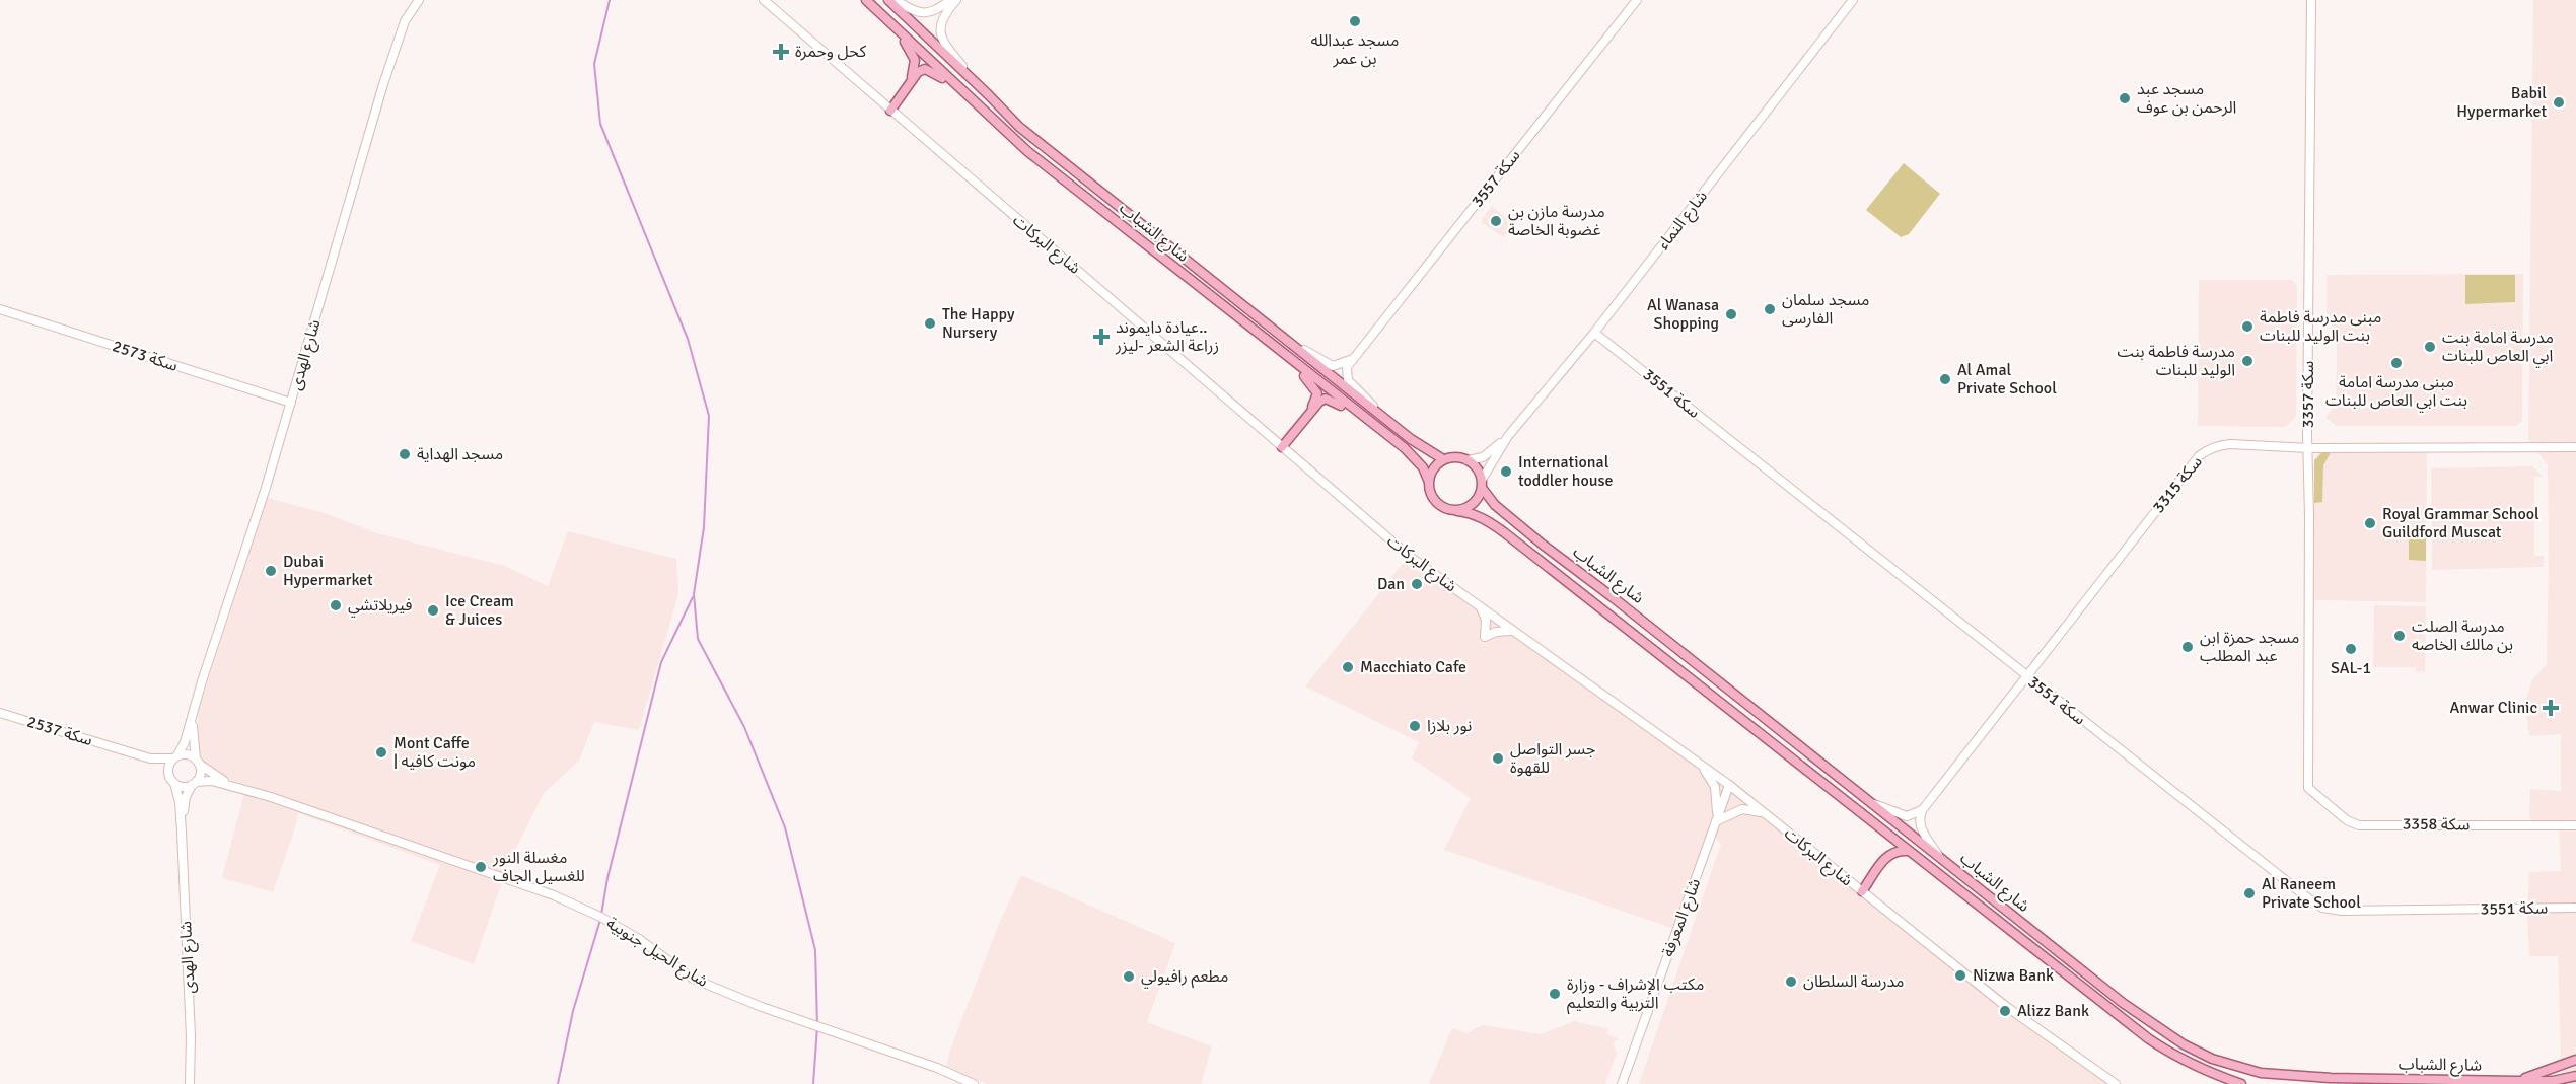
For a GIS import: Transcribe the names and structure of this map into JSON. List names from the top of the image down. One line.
{"streets":{"main road":["شارع الشباب"],"street":["سكة 3557","شارع النماء","شارع البركات","شارع الهدى","سكة 2573","سكة 3551","سكة 3357","سكة 3315","سكة 2537","سكة 3358","شارع المعرفة","شارع الحيل جنوبية"]},"crossings":[["شارع النماء","شارع الشباب"],["شارع النماء","سكة 3551"],["شارع البركات","شارع المعرفة"],["شارع الهدى","سكة 2573"],["شارع الهدى","سكة 2537"],["سكة 3551","سكة 3315"],["سكة 3357","سكة 3315"],["سكة 3357","سكة 3358"]],"places":{"other":["مسجد عبدالله بن عمر","مسجد عبد الرحمن بن عوف","Babil Hypermarket","مدرسة مازن بن غضوبة الخاصة","مسجد سلمان الفارسى","Al Wanasa Shopping","The Happy Nursery","مبنى مدرسة فاطمة بنت الوليد للبنات","مدرسة امامة بنت ابي العاص للبنات","مدرسة فاطمة بنت الوليد للبنات","مبنى مدرسة امامة بنت ابي العاص للبنات","Al Amal Private School","مسجد الهداية","International toddler house","Royal Grammar School Guildford Muscat","Dubai Hypermarket","Dan","فيريلاتشي","Ice Cream & Juices","مدرسة الصلت بن مالك الخاصه","مسجد حمزة ابن عبد المطلب","SAL-1","Macchiato Cafe","نور بلازا","Mont Caffe | مونت كافيه","جسر التواصل للقهوة","مغسلة النور للغسيل الجاف","Al Raneem Private School","Nizwa Bank","مطعم رافيولي","مدرسة السلطان","مكتب الإشراف - وزارة التربية والتعليم","Alizz Bank"],"health":["كحل وحمرة","عيادة دايموند.. زراعة الشعر -ليزر","Anwar Clinic"]}}
